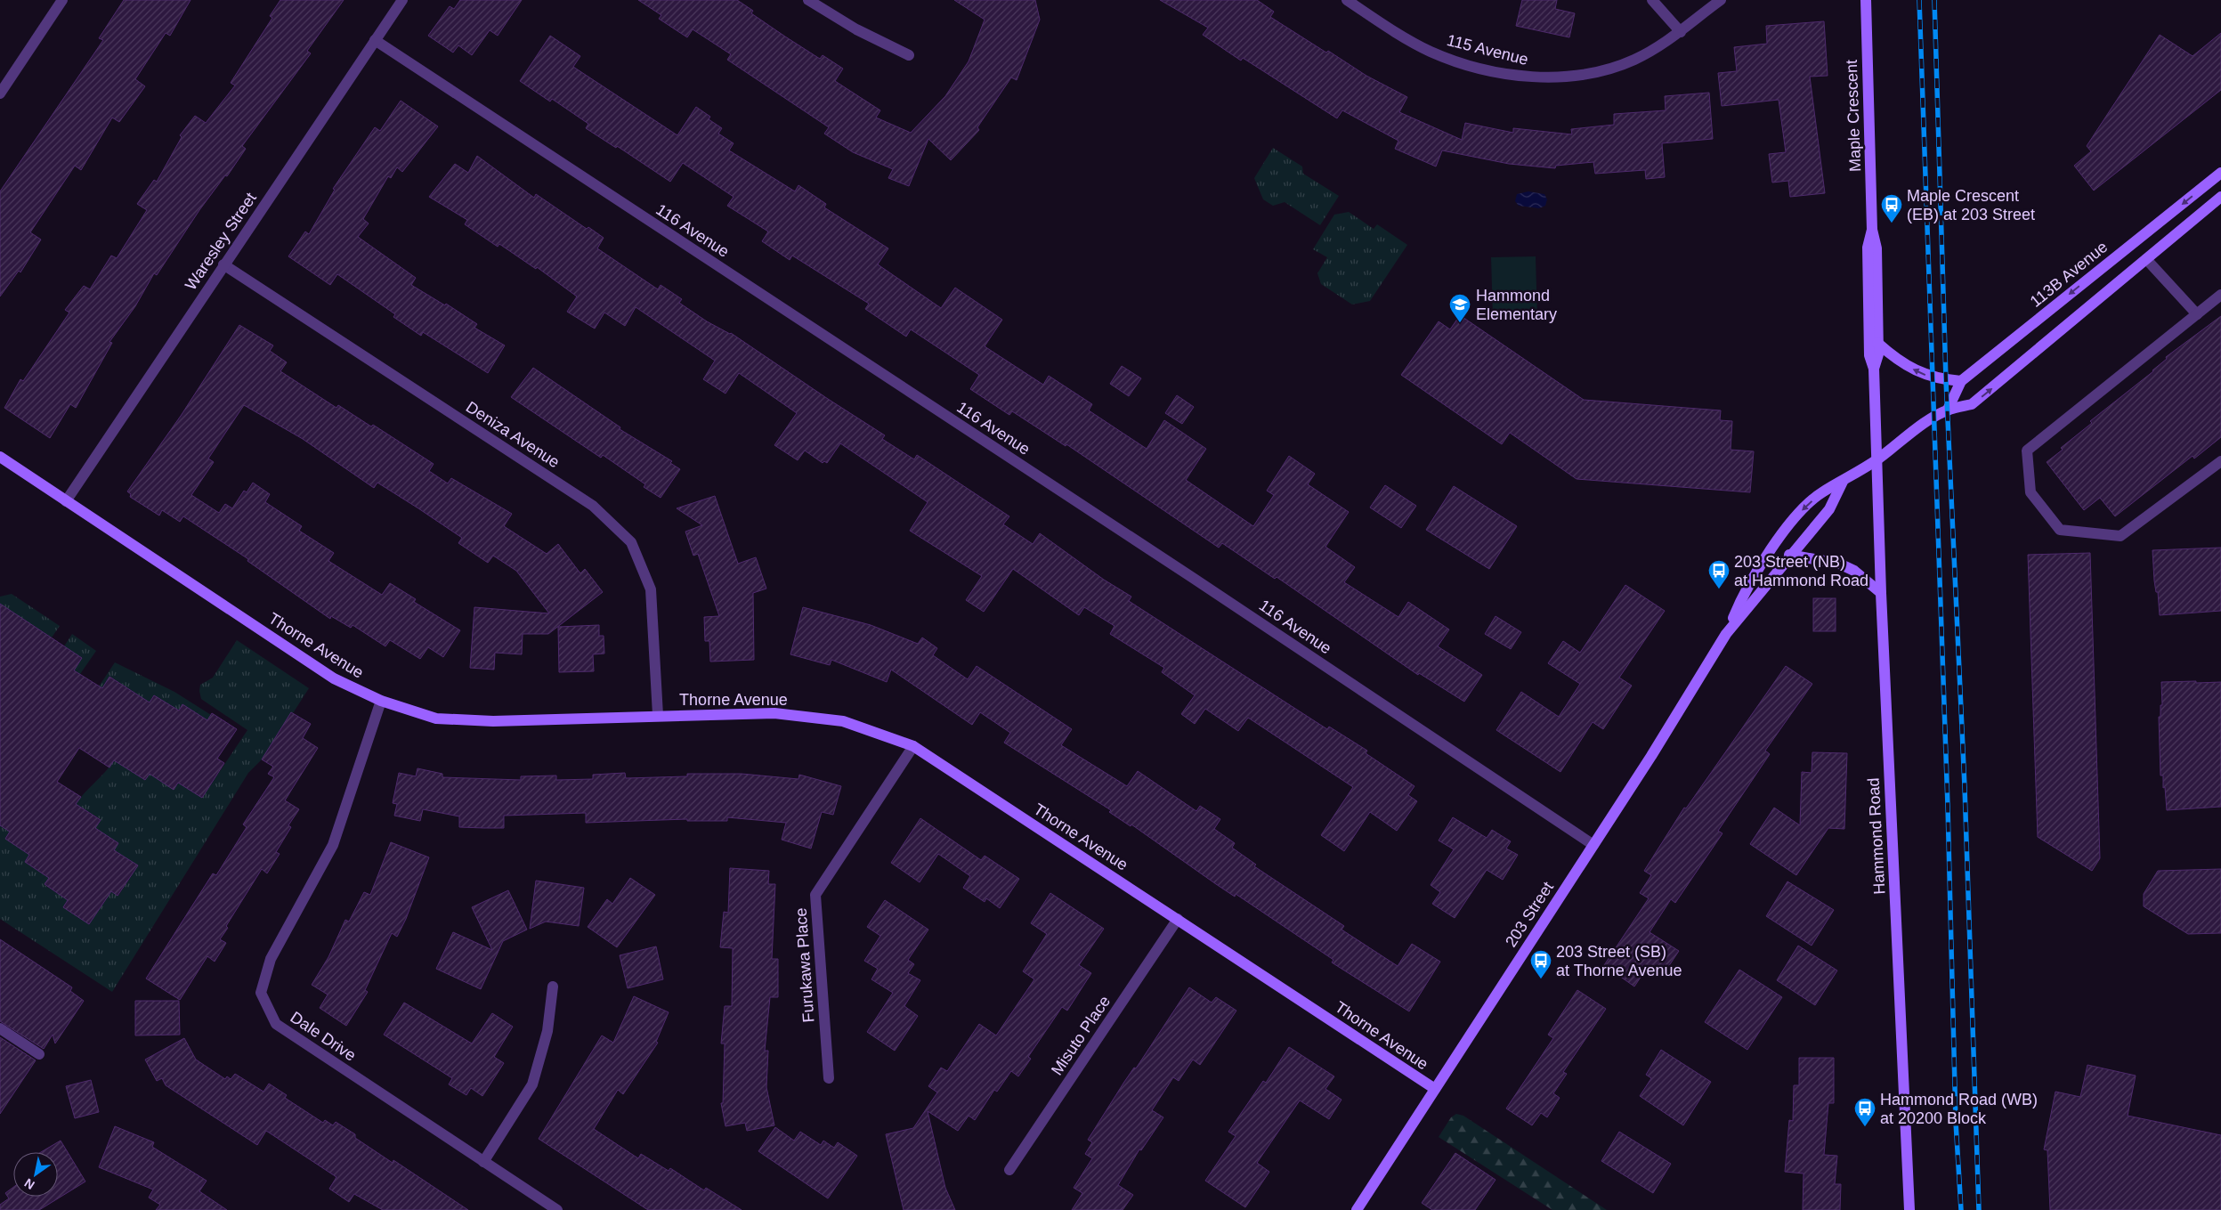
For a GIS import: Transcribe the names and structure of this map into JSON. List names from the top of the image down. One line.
{"streets":{"street":["115 Avenue","Maple Crescent","116 Avenue","Waresley Street","113B Avenue","Deniza Avenue","Thorne Avenue","Hammond Road","203 Street","Furukawa Place","Misuto Place","Dale Drive"]},"crossings":[["Maple Crescent","Hammond Road"],["Maple Crescent","203 Street"],["116 Avenue","Waresley Street"],["116 Avenue","203 Street"],["Waresley Street","Deniza Avenue"],["Waresley Street","Thorne Avenue"],["Deniza Avenue","Thorne Avenue"],["Thorne Avenue","203 Street"],["Thorne Avenue","Furukawa Place"],["Thorne Avenue","Misuto Place"],["Thorne Avenue","Dale Drive"],["Hammond Road","203 Street"]],"places":{"bus stop":["Maple Crescent (EB) at 203 Street","203 Street (NB) at Hammond Road","203 Street (SB) at Thorne Avenue","Hammond Road (WB) at 20200 Block"],"school or university":["Hammond Elementary"]},"north":"bottom left"}
